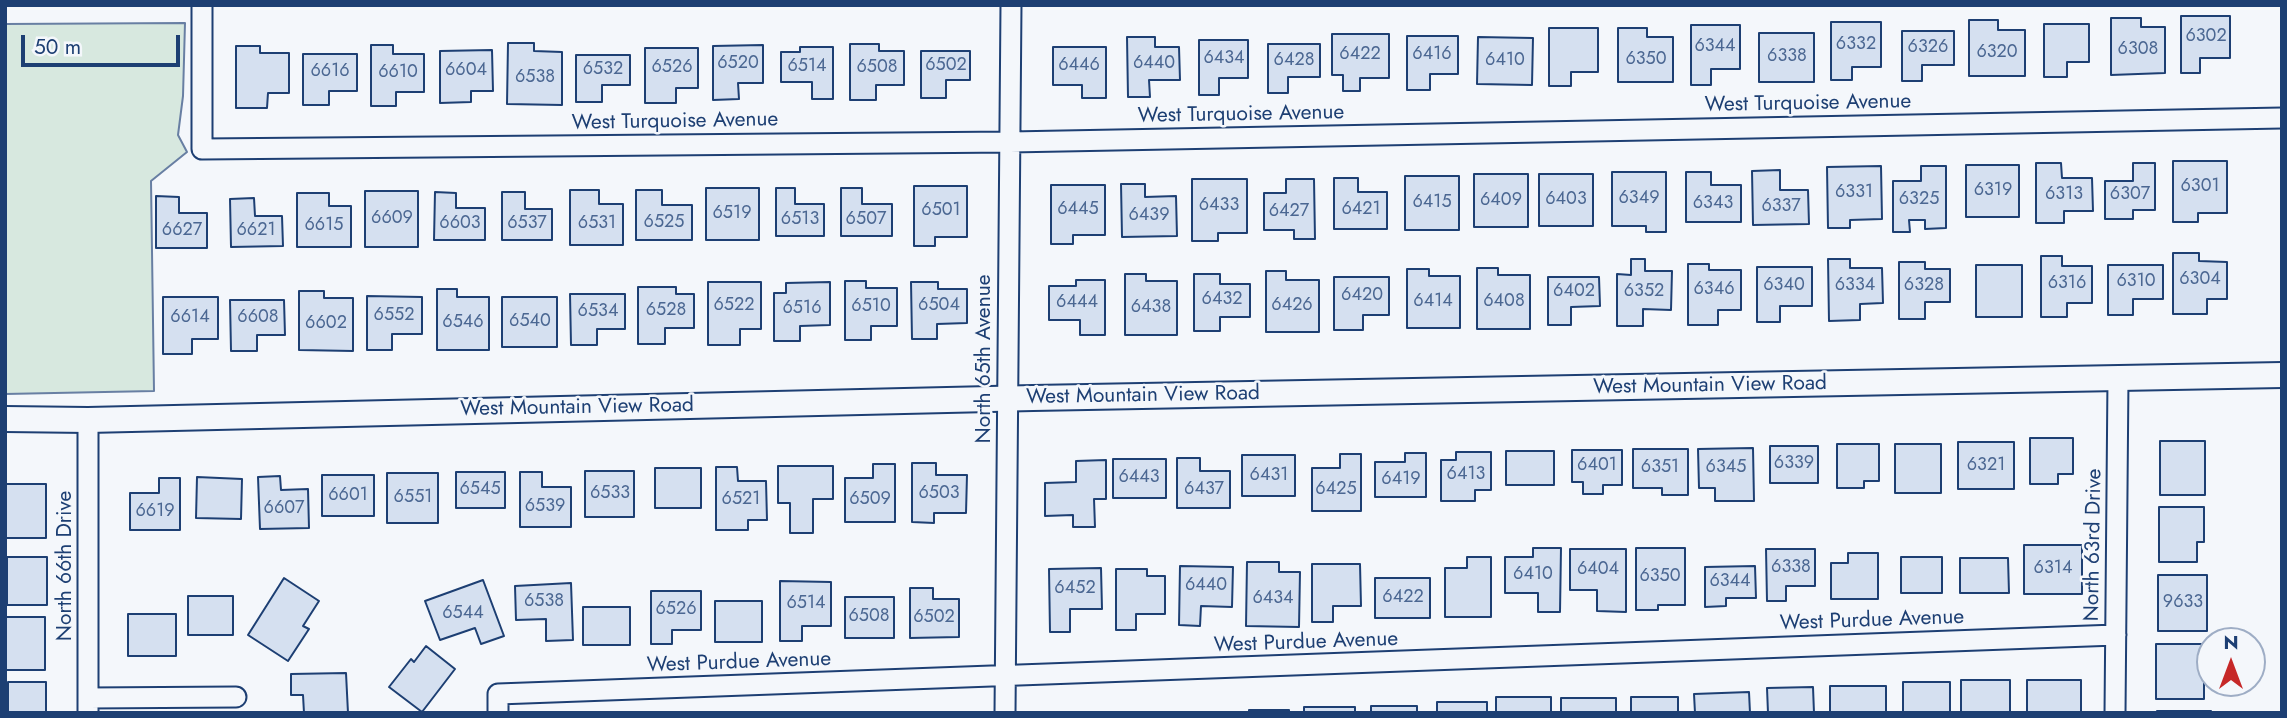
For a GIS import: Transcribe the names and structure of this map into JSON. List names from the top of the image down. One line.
{"streets":{"street":["West Turquoise Avenue","North 65th Avenue","West Mountain View Road","North 63rd Drive","North 66th Drive","West Purdue Avenue"]},"crossings":[["West Turquoise Avenue","North 65th Avenue"],["North 65th Avenue","West Mountain View Road"],["North 65th Avenue","West Purdue Avenue"],["West Mountain View Road","North 63rd Drive"],["West Mountain View Road","North 66th Drive"],["North 63rd Drive","West Purdue Avenue"]],"house_numbers":["6302","6332","6344","6326","6308","6320","6422","6416","6338","6434","6350","6428","6410","6520","6440","6502","6446","6514","6526","6508","6532","6604","6616","6610","6538","6301","6319","6331","6313","6307","6349","6403","6325","6409","6415","6343","6433","6337","6445","6421","6501","6427","6519","6439","6609","6513","6507","6525","6603","6537","6531","6615","6627","6621","6304","6310","6316","6340","6334","6328","6346","6402","6352","6420","6432","6414","6408","6444","6522","6504","6426","6510","6438","6516","6528","6534","6552","6614","6608","6540","6546","6602","6339","6401","6321","6351","6345","6413","6431","6443","6419","6545","6437","6425","6533","6503","6601","6551","6521","6509","6539","6607","6619","6338","6314","6404","6410","6350","6344","6440","6452","6422","6434","6538","9633","6514","6526","6544","6508","6502"],"scale_bar":"50 m","north":"top"}
